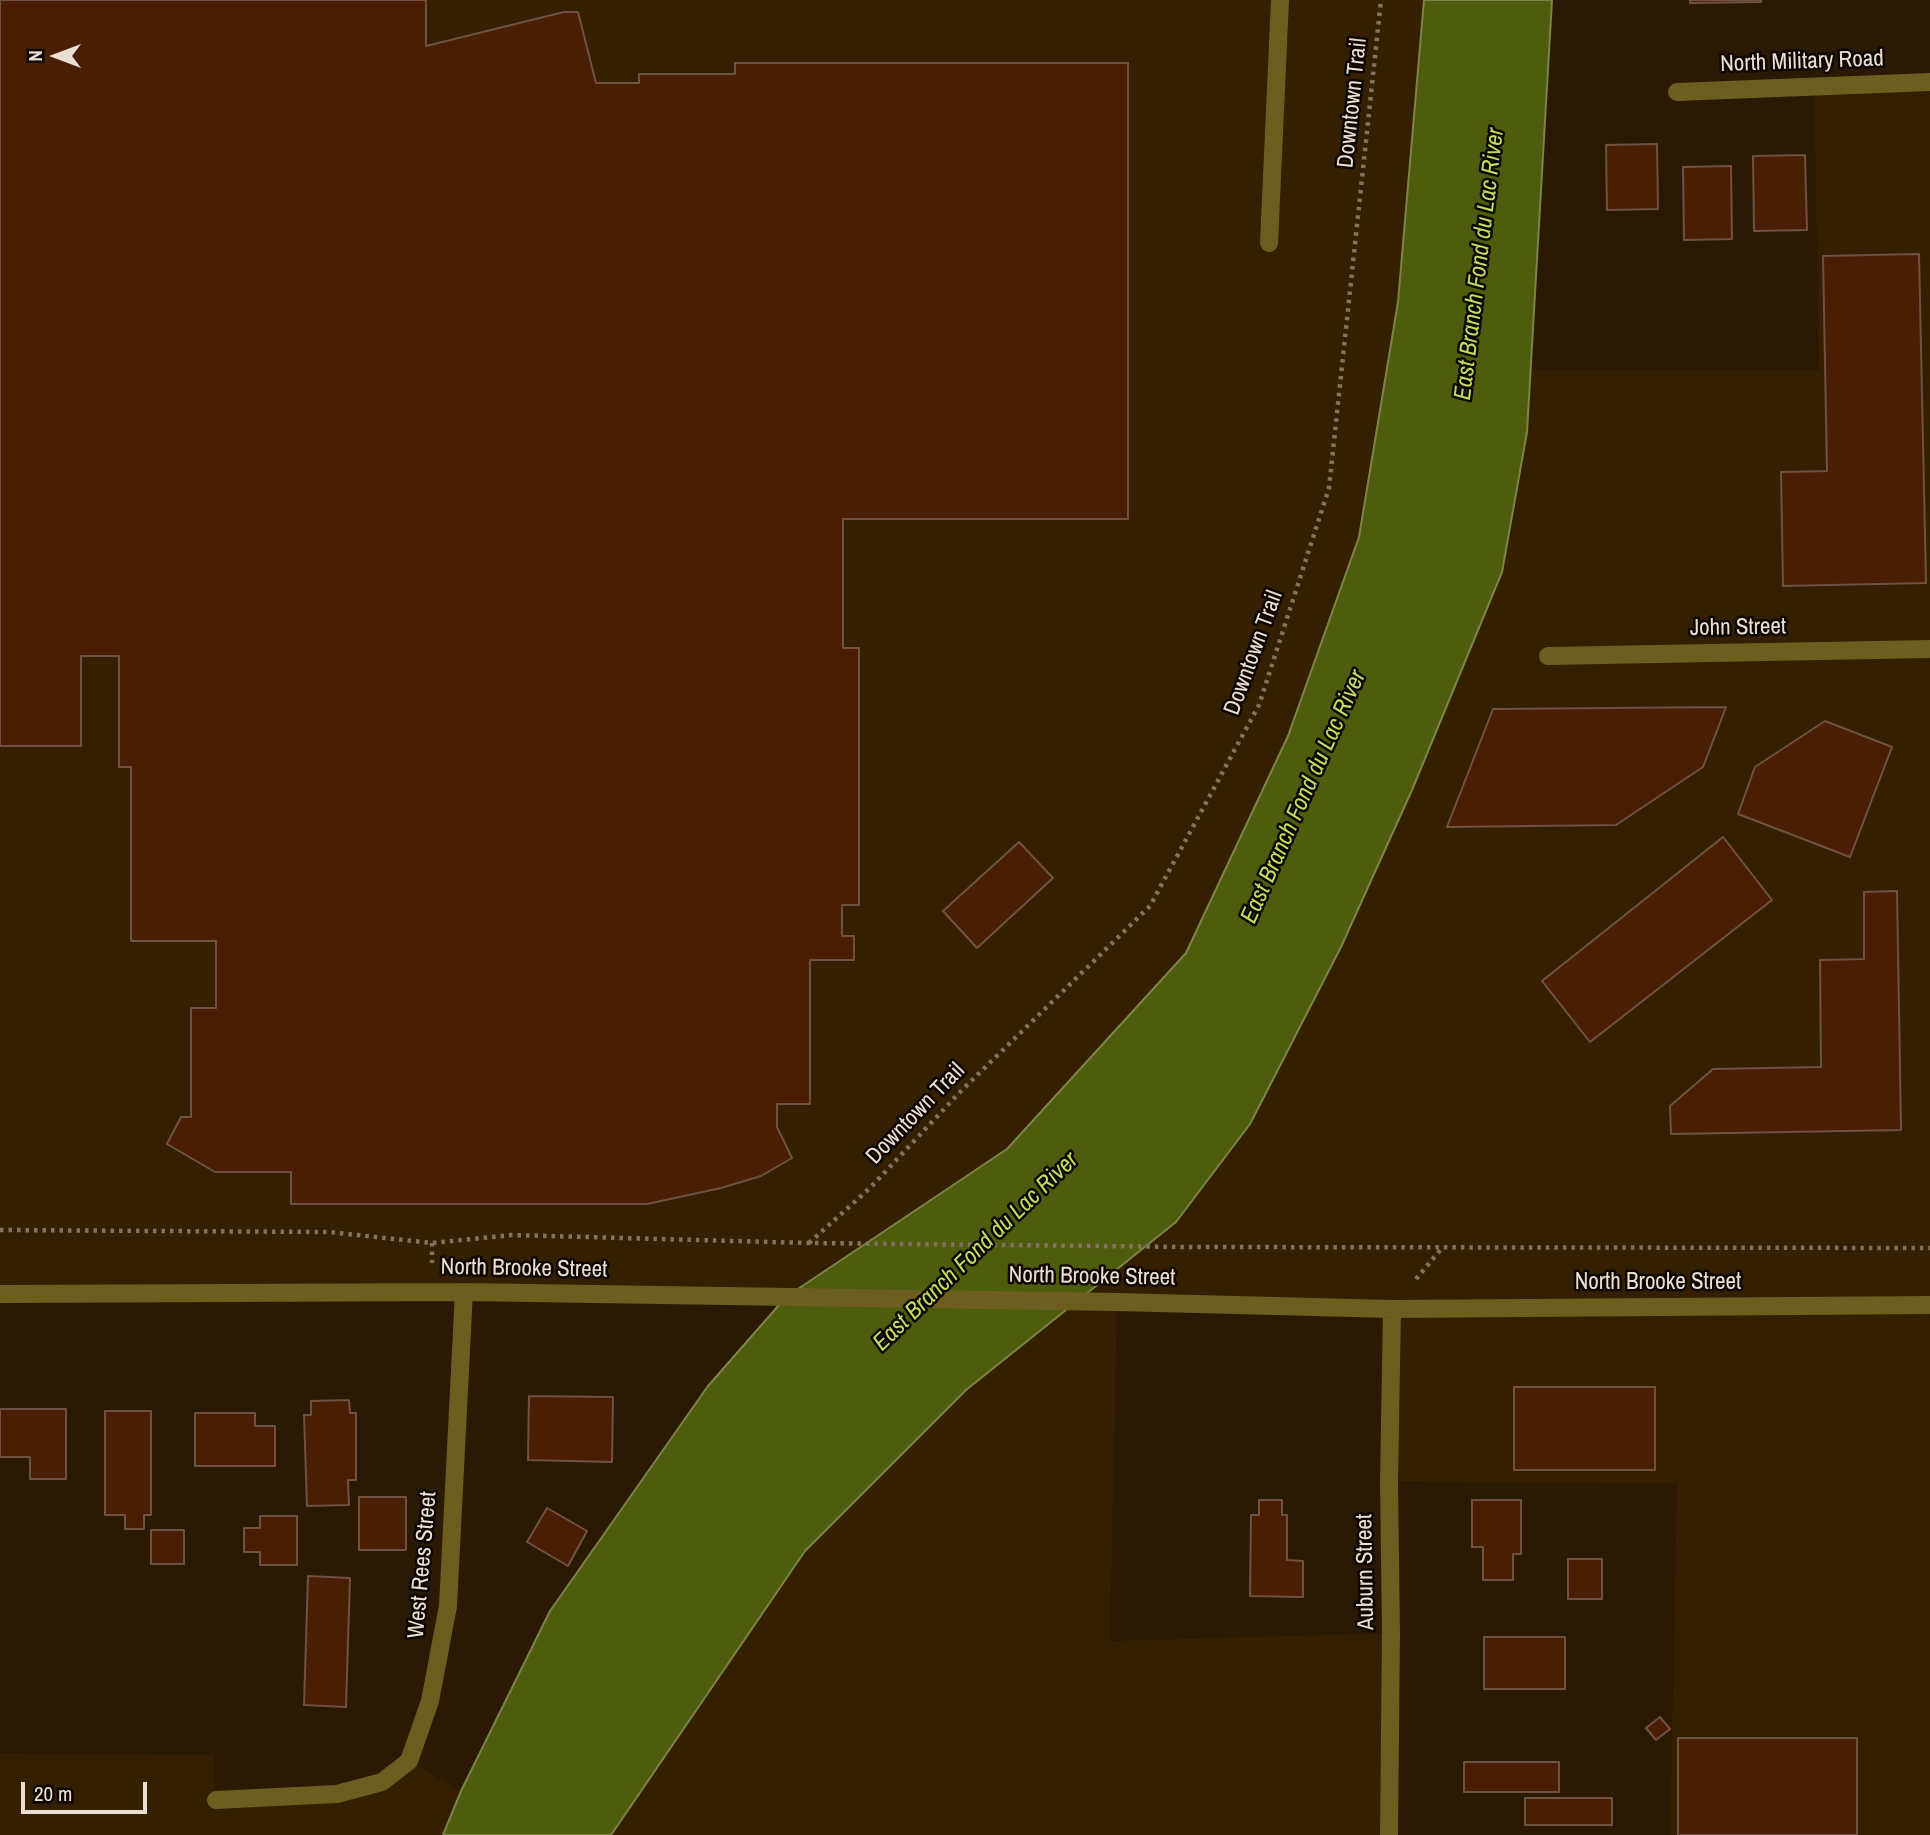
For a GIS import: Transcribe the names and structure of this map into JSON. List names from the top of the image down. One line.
{"streets":{"street":["North Military Road","John Street","North Brooke Street","West Rees Street","Auburn Street"],"path":["Downtown Trail"]},"crossings":[["North Brooke Street","West Rees Street"],["North Brooke Street","Auburn Street"]],"water":["East Branch Fond du Lac River"],"scale_bar":"20 m","north":"left"}
